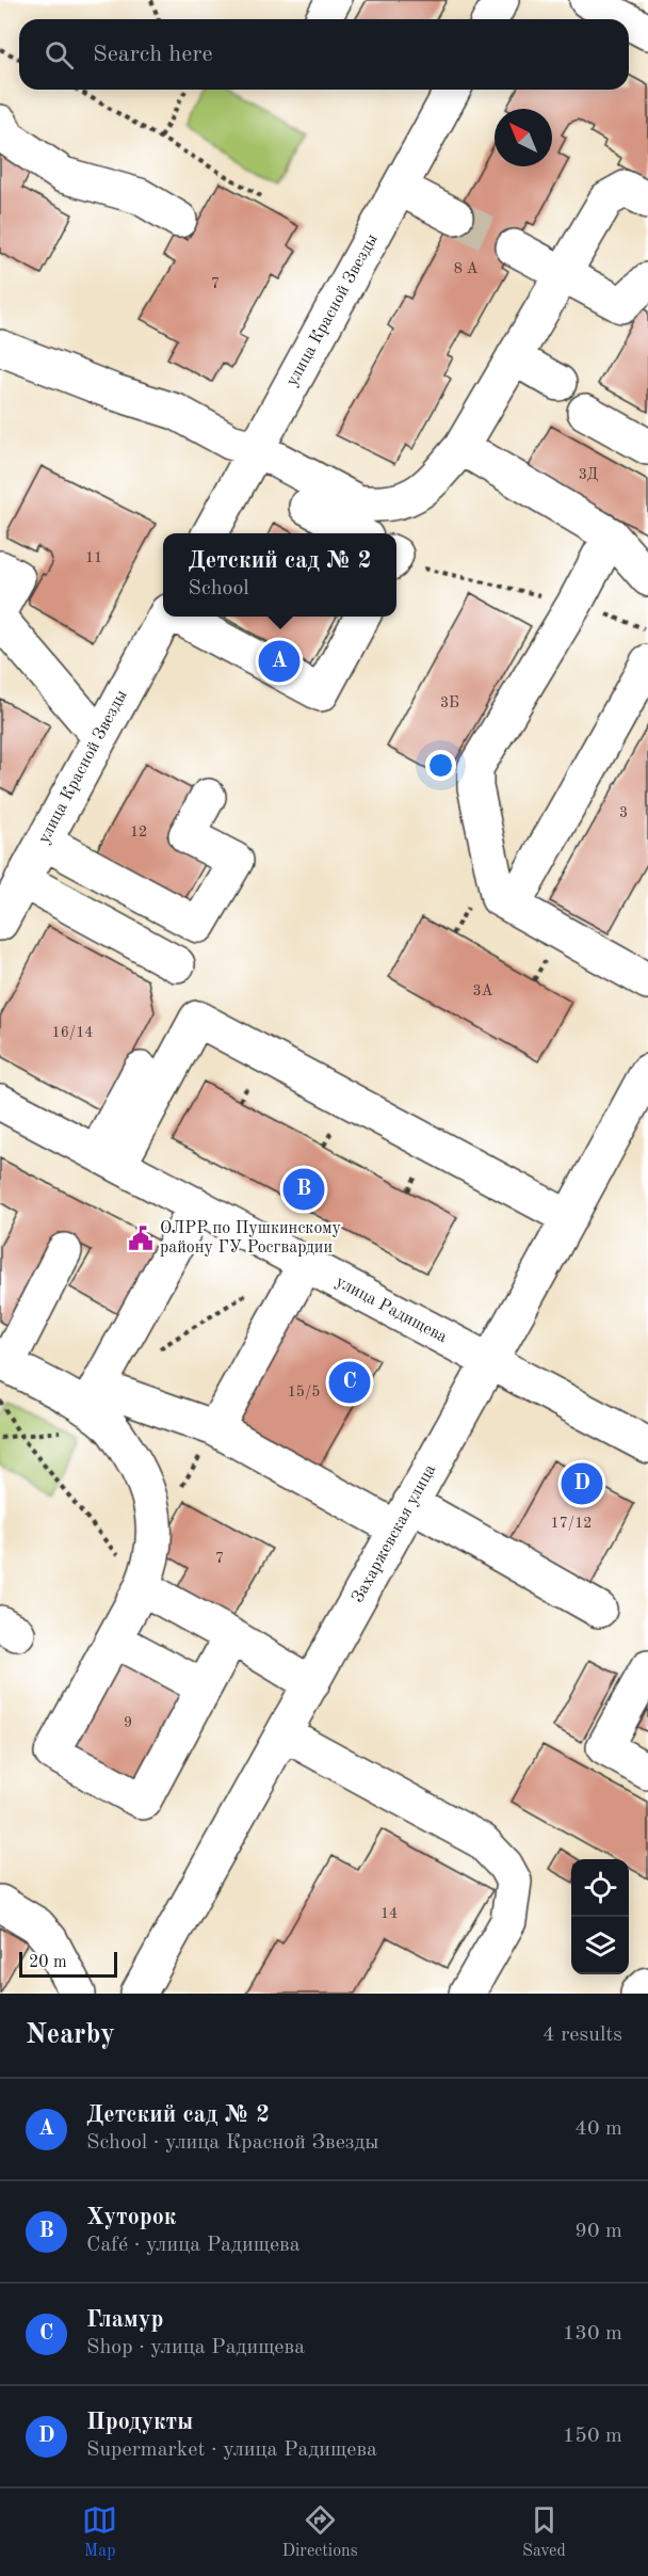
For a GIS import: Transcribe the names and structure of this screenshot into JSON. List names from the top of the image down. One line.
{"streets":{"street":["улица Красной Звезды","улица Радищева","Захаржевская улица"]},"crossings":[["улица Радищева","Захаржевская улица"]],"places":{"public building":["ОЛРР по Пушкинскому району ГУ Росгвардии"]},"house_numbers":["8 А","7","3Д","11","3Б","3","12","3А","16/14","15/5","17/12","7","9","14"],"scale_bar":"20 m","north":"top left","page":{"search":"Search here","popup":["Детский сад № 2","School"],"pins":["A","B","C","D"],"scale":"20 m","heading":["Nearby","4 results"],"list":[{"mark":"A","name":"Детский сад № 2","note":"School · улица Красной Звезды","value":"40 m"},{"mark":"B","name":"Хуторок","note":"Café · улица Радищева","value":"90 m"},{"mark":"C","name":"Гламур","note":"Shop · улица Радищева","value":"130 m"},{"mark":"D","name":"Продукты","note":"Supermarket · улица Радищева","value":"150 m"}],"nav":["Map","Directions","Saved"]}}
